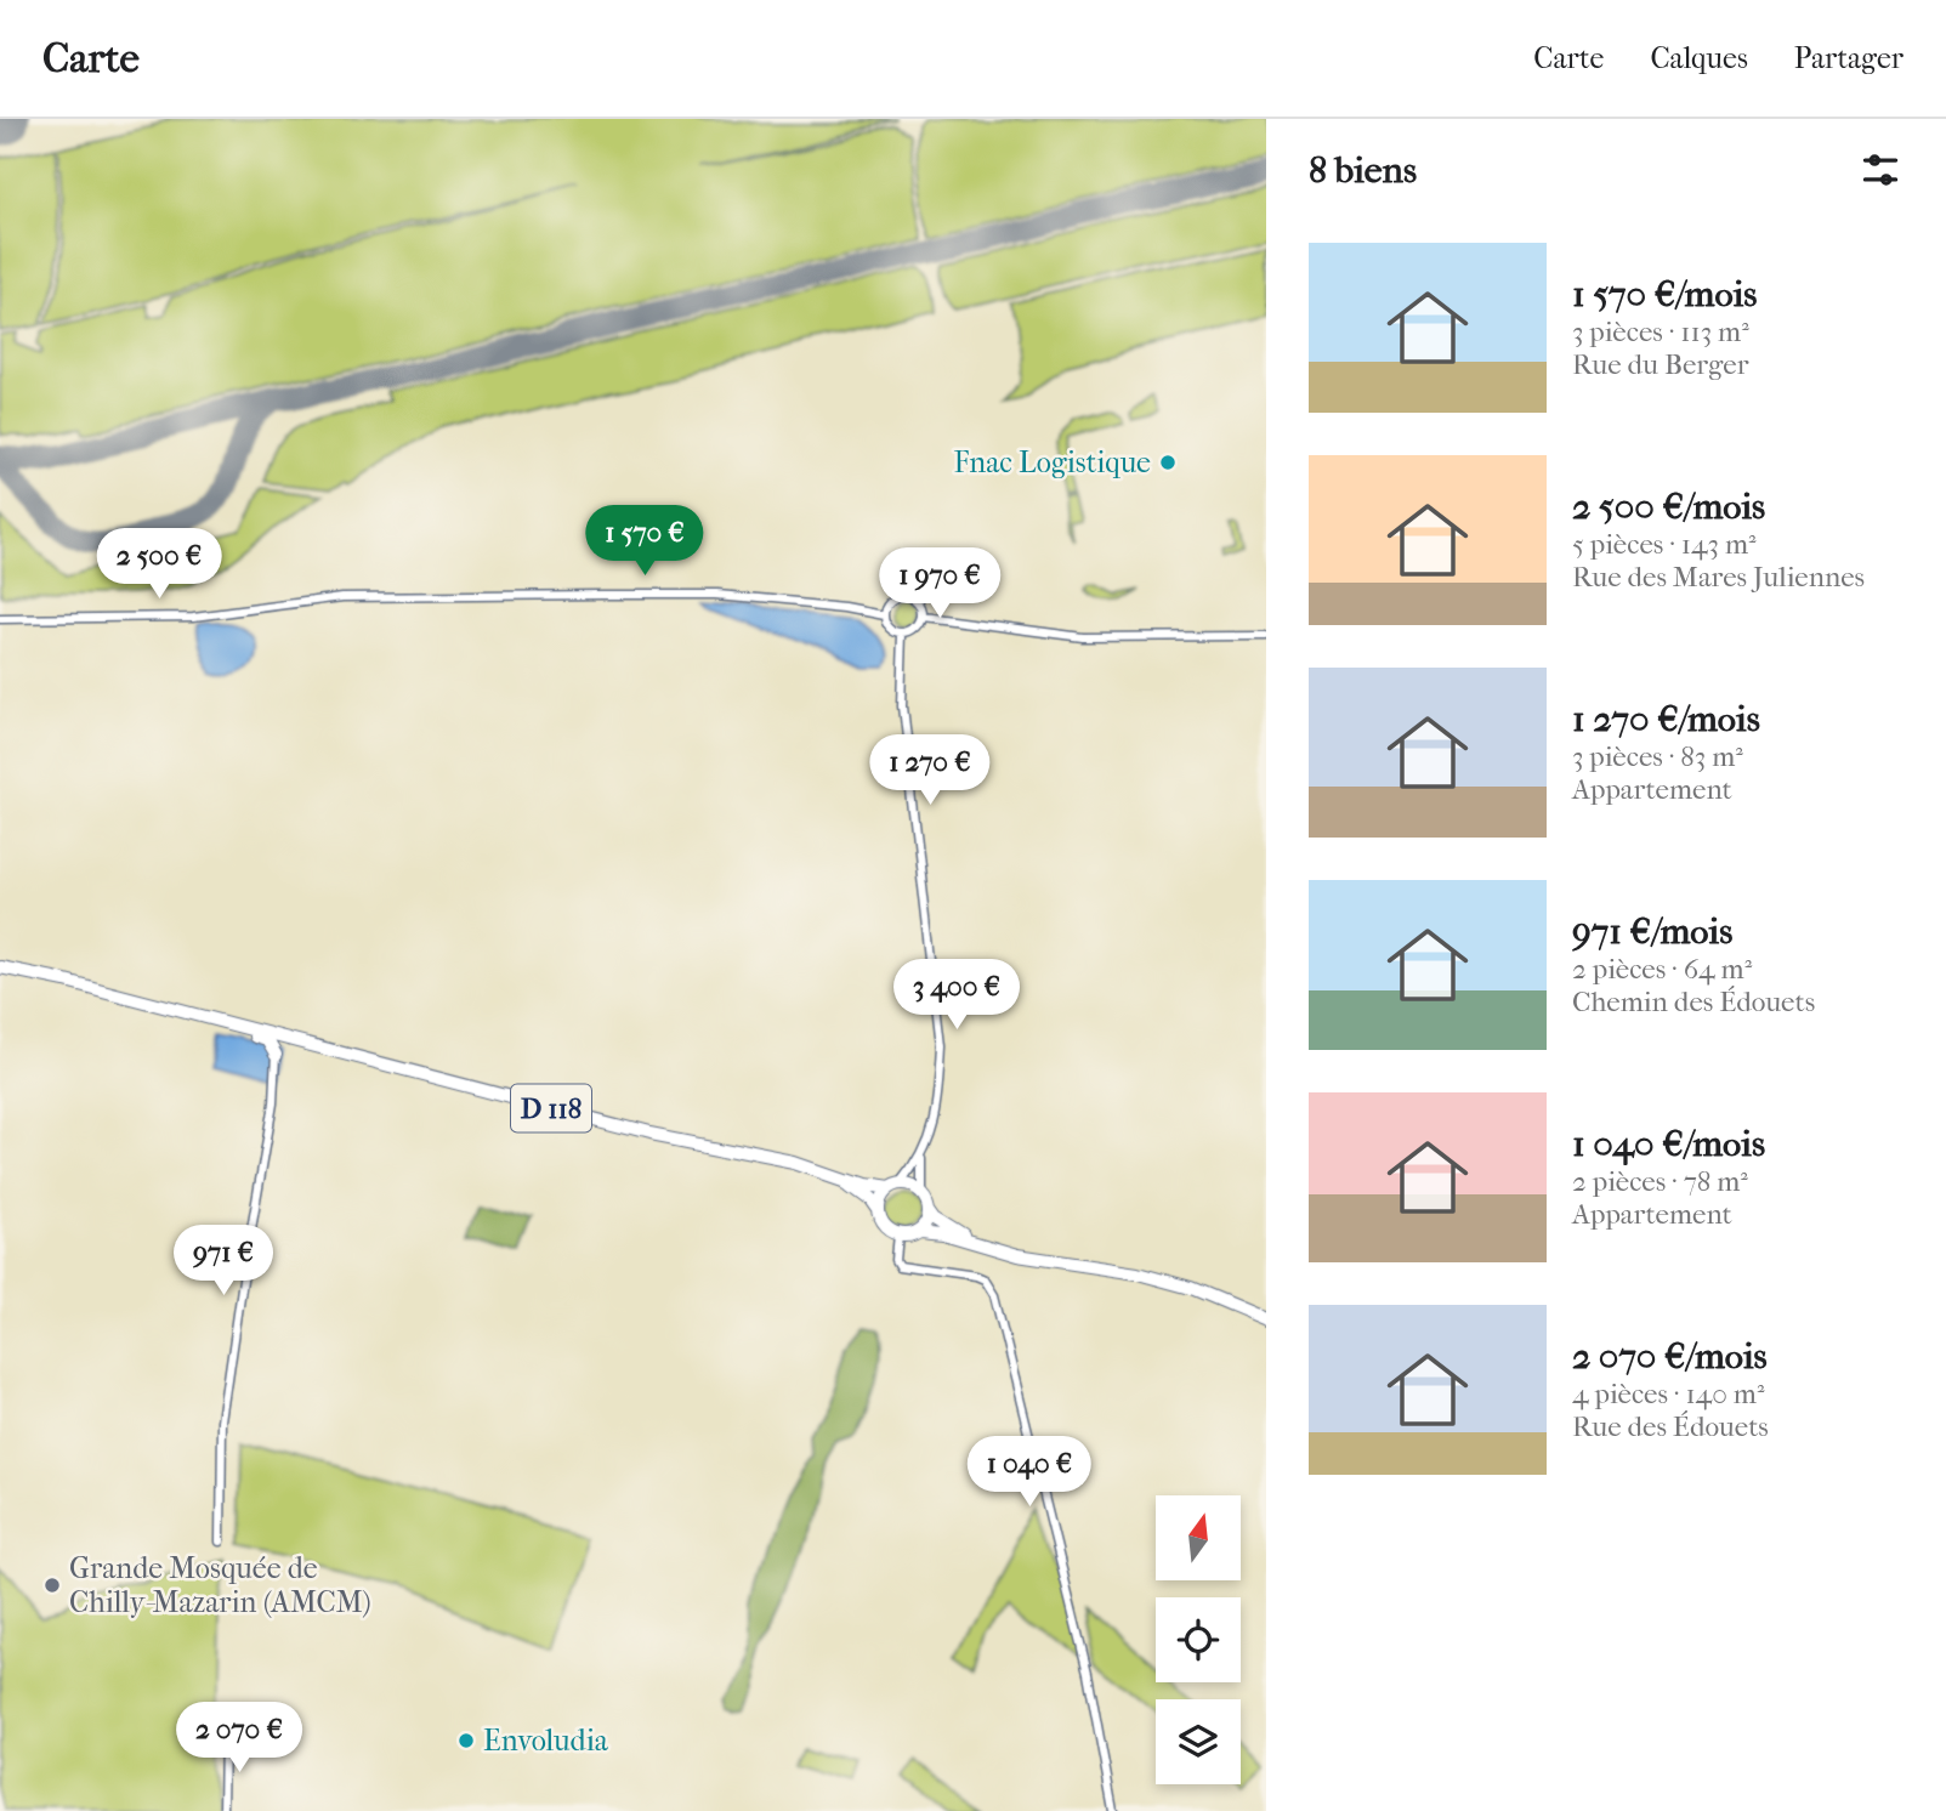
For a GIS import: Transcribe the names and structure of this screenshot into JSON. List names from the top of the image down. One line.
{"streets":{"main road":["D 118"]},"places":["Fnac Logistique","Grande Mosquée de Chilly-Mazarin (AMCM)","Envoludia"],"north":"top","page":{"header":"Carte","nav":["Carte","Calques","Partager"],"heading":"8 biens","list":[{"name":"1 570 €/mois","note":"3 pièces · 113 m² · Rue du Berger"},{"name":"2 500 €/mois","note":"5 pièces · 143 m² · Rue des Mares Juliennes"},{"name":"1 270 €/mois","note":"3 pièces · 83 m² · Appartement"},{"name":"971 €/mois","note":"2 pièces · 64 m² · Chemin des Édouets"},{"name":"1 040 €/mois","note":"2 pièces · 78 m² · Appartement"},{"name":"2 070 €/mois","note":"4 pièces · 140 m² · Rue des Édouets"}],"price":["1 570 €","2 500 €","1 970 €","1 270 €","3 400 €","971 €","1 040 €","2 070 €"]}}
